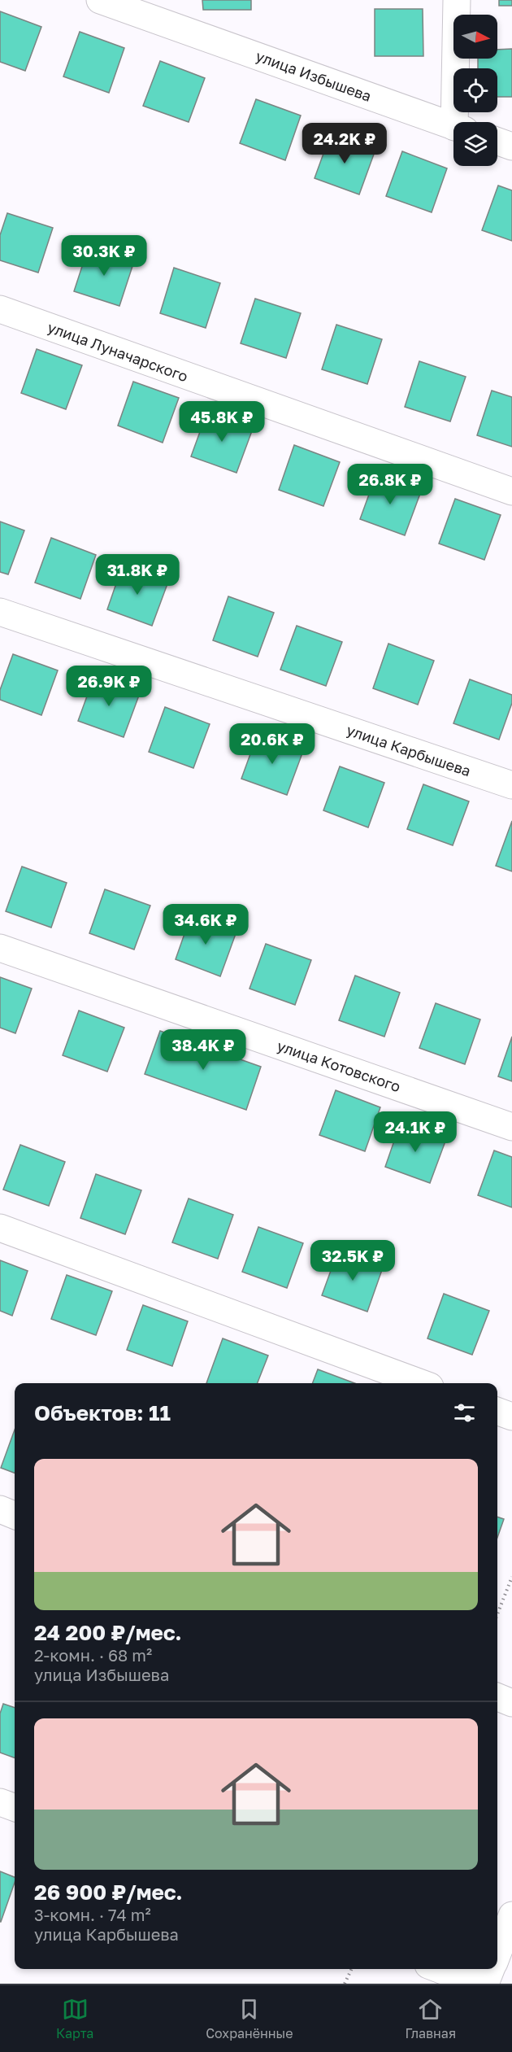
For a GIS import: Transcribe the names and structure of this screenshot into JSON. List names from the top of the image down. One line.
{"streets":{"street":["улица Избышева","улица Луначарского","улица Карбышева","улица Котовского"]},"north":"right","page":{"price":["24.2K ₽","30.3K ₽","45.8K ₽","26.8K ₽","31.8K ₽","26.9K ₽","20.6K ₽","34.6K ₽","38.4K ₽","24.1K ₽","32.5K ₽"],"heading":"Объектов: 11","list":[{"name":"24 200 ₽/мес.","note":"2-комн. · 68 m² · улица Избышева"},{"name":"26 900 ₽/мес.","note":"3-комн. · 74 m² · улица Карбышева"}],"tabs":["Карта","Сохранённые","Главная"]}}
